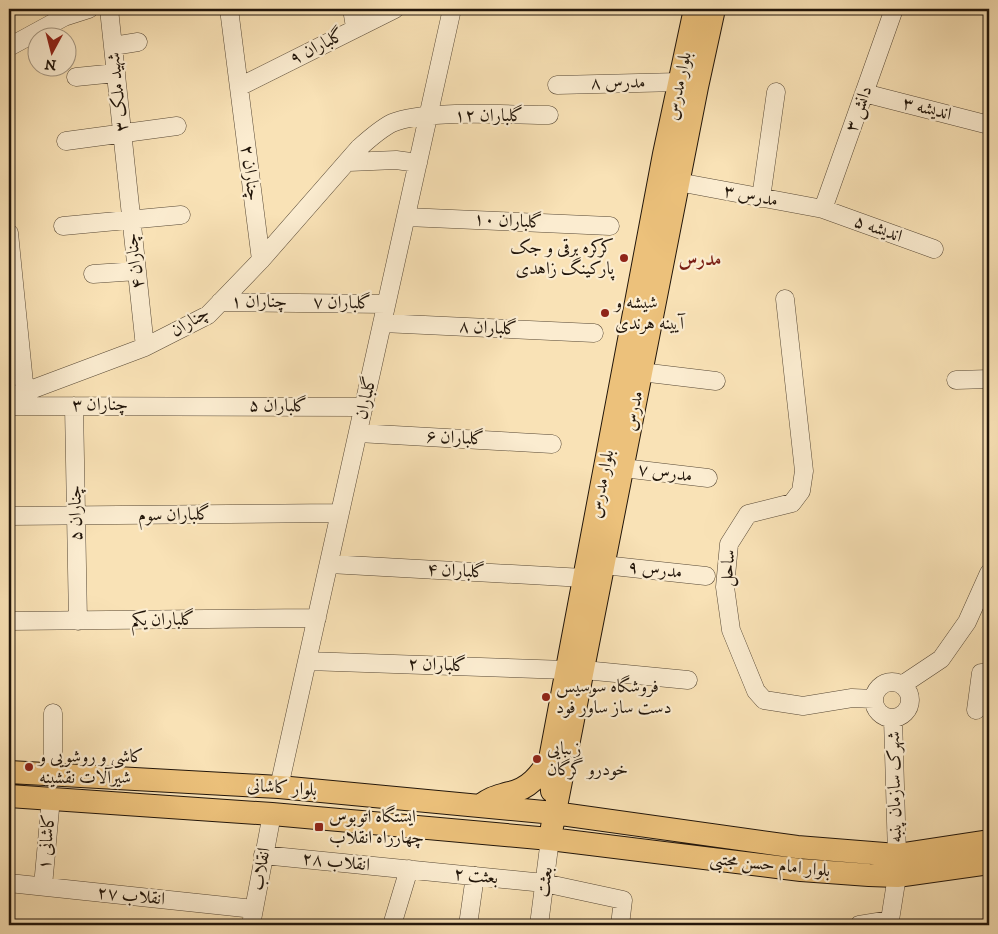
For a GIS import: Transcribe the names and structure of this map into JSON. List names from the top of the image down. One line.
{"streets":{"main road":["بلوار مدرس","مدرس","بلوار کاشانی","بلوار امام حسن مجتبی"],"street":["۹ گلباران","مدرس ۸","۳ شهید ملک","دانش ۳","اندیشه ۳","گلباران ۱۲","۲ چناران","مدرس ۳","گلباران ۱۰","اندیشه ۵","۴ چناران","چناران ۱","۷ گلباران","چناران","گلباران ۸","گلباران","چناران ۳","گلباران ۵","گلباران ۶","مدرس ۷","۵ چناران","گلباران سوم","ساحل","مدرس ۹","گلباران ۴","گلباران یکم","گلباران ۲","شهرک سازمان پنبه","۱ کاشانی","۲۸ انقلاب","انقلاب","۲ بعثت","بعثت","انقلاب ۲۷"]},"crossings":[["۹ گلباران","۲ چناران"],["مدرس ۸","بلوار مدرس"],["بلوار مدرس","مدرس"],["بلوار مدرس","گلباران ۴"],["بلوار مدرس","گلباران ۲"],["بلوار مدرس","بلوار کاشانی"],["بلوار مدرس","بلوار امام حسن مجتبی"],["۳ شهید ملک","۴ چناران"],["دانش ۳","اندیشه ۳"],["دانش ۳","مدرس ۳"],["دانش ۳","اندیشه ۵"],["گلباران ۱۲","چناران"],["گلباران ۱۲","گلباران"],["۲ چناران","چناران"],["مدرس ۳","اندیشه ۵"],["مدرس ۳","مدرس"],["گلباران ۱۰","گلباران"],["۴ چناران","چناران"],["چناران ۱","۷ گلباران"],["چناران ۱","چناران"],["۷ گلباران","گلباران"],["گلباران ۸","گلباران"],["گلباران","گلباران ۵"],["گلباران","گلباران ۶"],["گلباران","گلباران سوم"],["گلباران","گلباران ۴"],["گلباران","گلباران یکم"],["گلباران","گلباران ۲"],["گلباران","بلوار کاشانی"],["چناران ۳","گلباران ۵"],["چناران ۳","۵ چناران"],["مدرس","مدرس ۷"],["مدرس","مدرس ۹"],["مدرس","گلباران ۲"],["مدرس","بلوار کاشانی"],["مدرس","بلوار امام حسن مجتبی"],["۵ چناران","گلباران سوم"],["۵ چناران","گلباران یکم"],["ساحل","شهرک سازمان پنبه"],["شهرک سازمان پنبه","بلوار امام حسن مجتبی"],["بلوار کاشانی","۱ کاشانی"],["بلوار کاشانی","بلوار امام حسن مجتبی"],["بلوار کاشانی","انقلاب"],["بلوار کاشانی","بعثت"],["۱ کاشانی","انقلاب ۲۷"],["۲۸ انقلاب","انقلاب"],["۲۸ انقلاب","۲ بعثت"],["بلوار امام حسن مجتبی","بعثت"],["انقلاب","انقلاب ۲۷"],["۲ بعثت","بعثت"]],"districts":["مدرس"],"places":{"other":["کرکره برقی و جک پارکینگ زاهدی","شیشه و آیینه هرندی","فروشگاه سوسیس دست ساز ساور فود","زیبایی خودرو گرگان","کاشی و روشویی و شیرآلات نقشینه"],"transit":["ایستگاه اتوبوس چهارراه انقلاب"]},"north":"bottom"}
